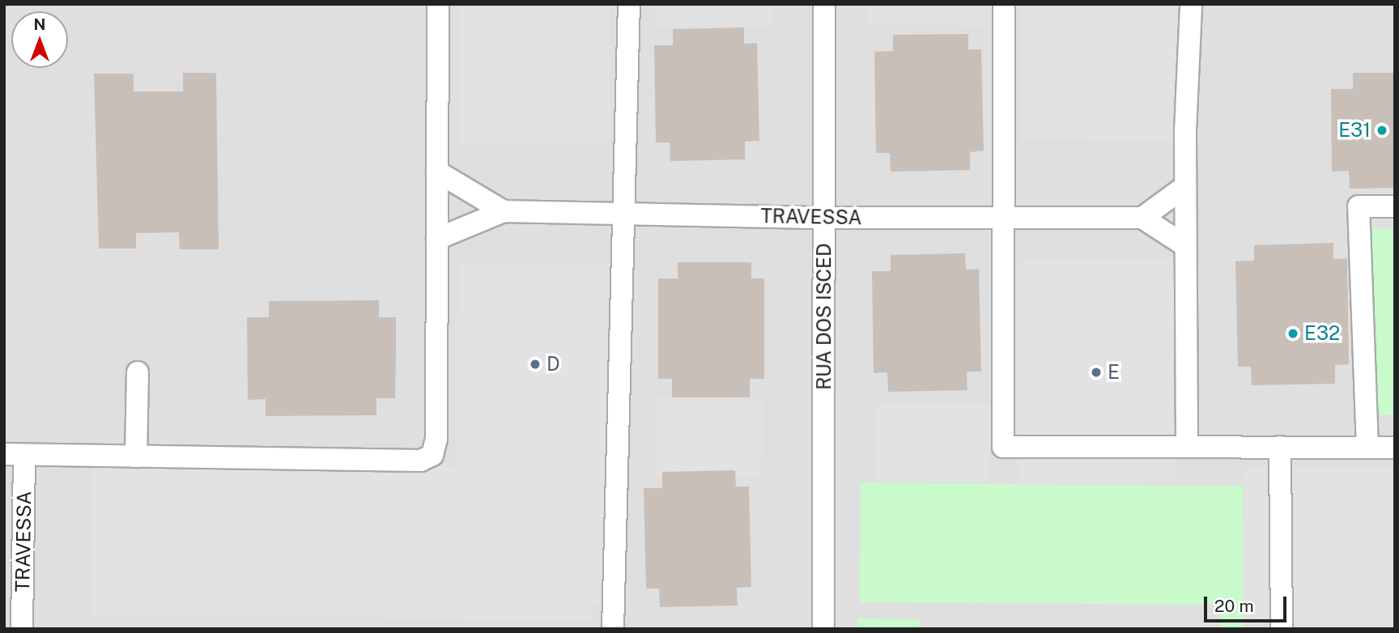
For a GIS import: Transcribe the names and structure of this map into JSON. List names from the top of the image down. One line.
{"streets":{"street":["TRAVESSA","RUA DOS ISCED"]},"crossings":[["TRAVESSA","RUA DOS ISCED"]],"places":["E31","E32","D","E"],"scale_bar":"20 m","north":"top"}
